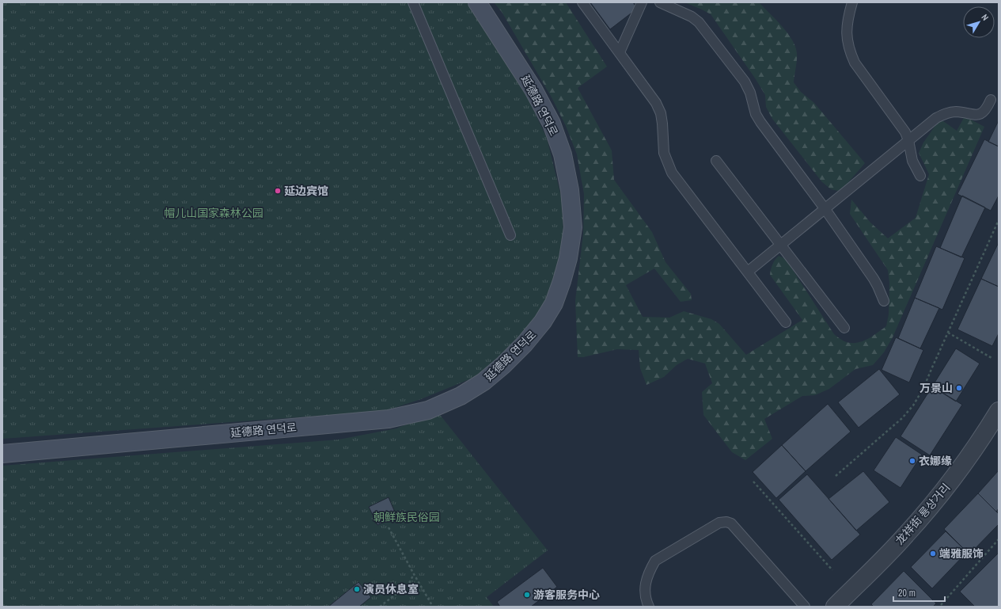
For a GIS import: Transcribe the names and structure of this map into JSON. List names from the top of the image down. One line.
{"streets":{"main road":["延德路 연덕로"],"street":["龙祥街 룡상거리"]},"parks":["帽儿山国家森林公园","朝鲜族民俗园"],"places":["延边宾馆","万景山","衣娜缘","端雅服饰","演员休息室","游客服务中心"],"scale_bar":"20 m","north":"top right"}
